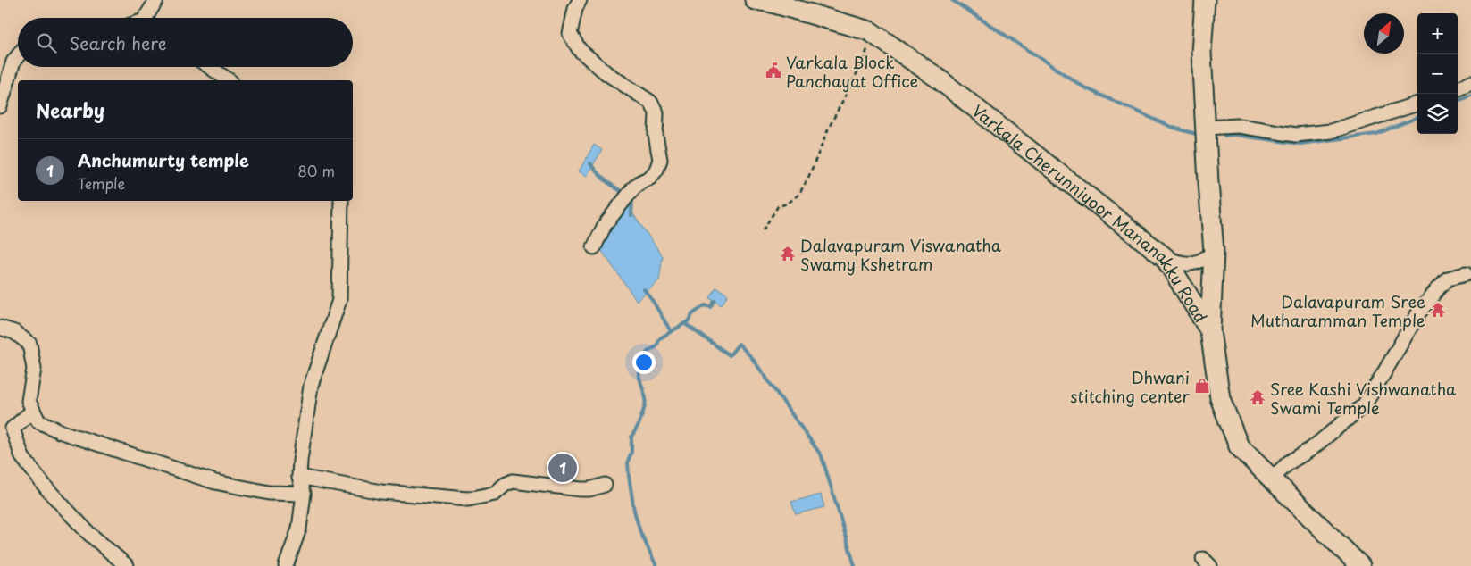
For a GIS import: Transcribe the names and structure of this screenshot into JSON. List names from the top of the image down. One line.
{"streets":{"main road":["Varkala Cherunniyoor Mananakku Road"]},"places":{"public building":["Varkala Block Panchayat Office"],"temple":["Dalavapuram Viswanatha Swamy Kshetram","Dalavapuram Sree Mutharamman Temple","Sree Kashi Vishwanatha Swami Temple"],"shop":["Dhwani stitching center"]},"north":"top right","page":{"map_buttons":["+","−"],"search":"Search here","heading":"Nearby","list":[{"mark":"1","name":"Anchumurty temple","note":"Temple","value":"80 m"}],"pins":"1"}}
